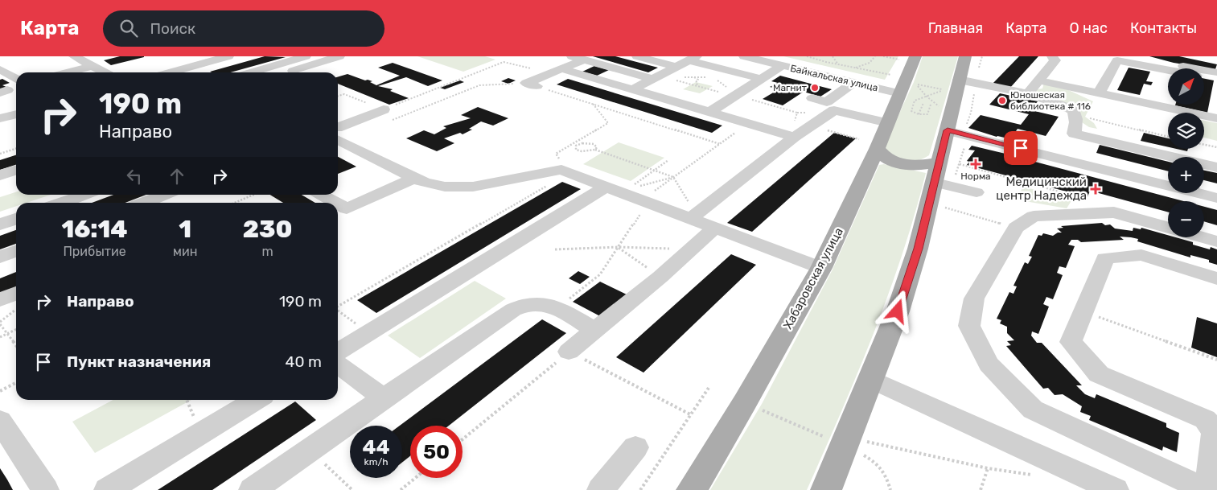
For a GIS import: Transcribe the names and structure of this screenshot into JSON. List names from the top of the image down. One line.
{"streets":{"main road":["Хабаровская улица"],"street":["Байкальская улица"]},"crossings":[["Байкальская улица","Хабаровская улица"]],"places":{"other":["Магнит","Юношеская библиотека # 116"],"health":["Норма","Медицинский центр Надежда"]},"north":"top right","page":{"header":"Карта","search":"Поиск","nav":["Главная","Карта","О нас","Контакты"],"map_buttons":["+","−"],"turn":["190 m","Направо"],"eta":["16:14","Прибытие","1","мин","230","m"],"list":[{"name":"Направо","value":"190 m"},{"name":"Пункт назначения","value":"40 m"}],"speed":"44 km/h","limit":"50"}}
